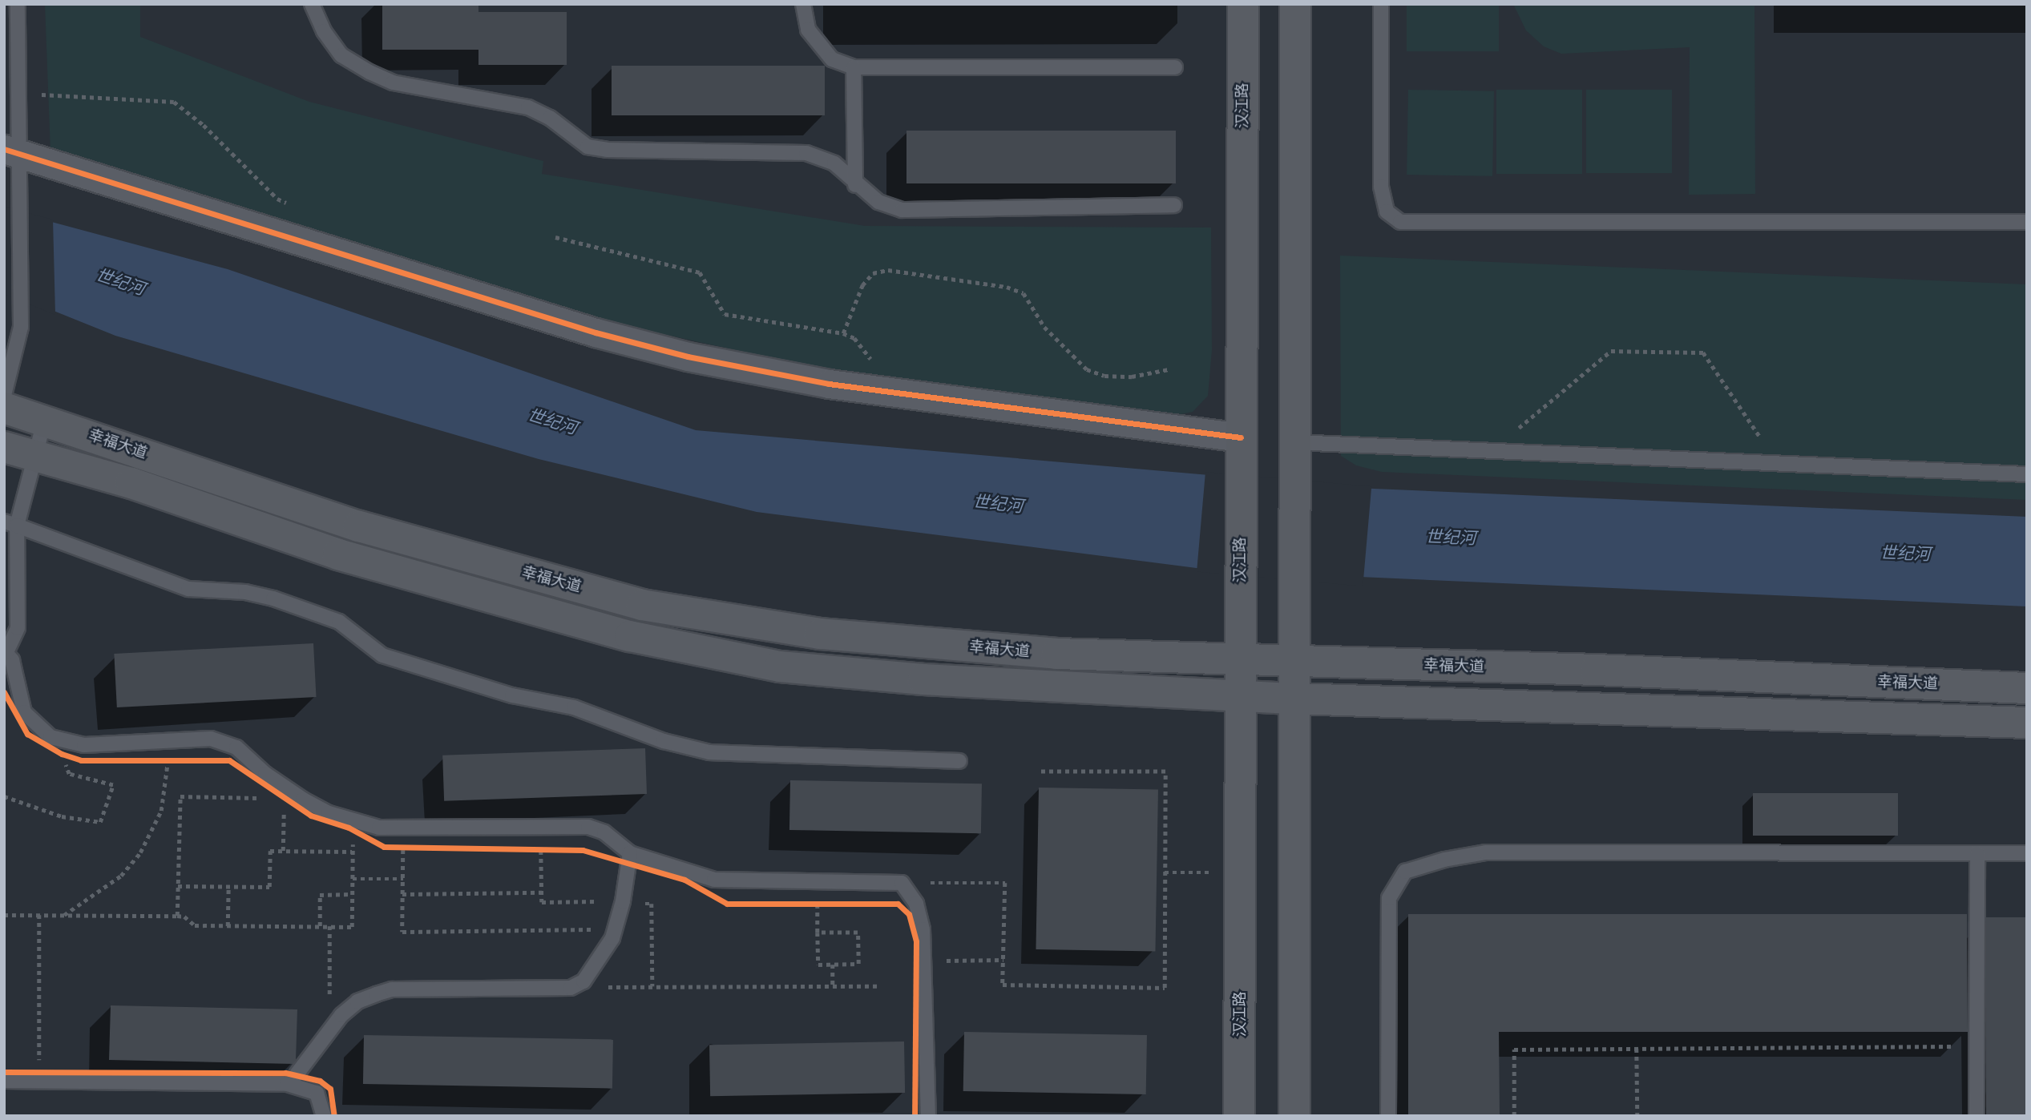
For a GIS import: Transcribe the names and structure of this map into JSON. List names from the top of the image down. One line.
{"streets":{"main road":["汉江路","幸福大道"]},"crossings":[["汉江路","幸福大道"]],"water":["世纪河"]}
